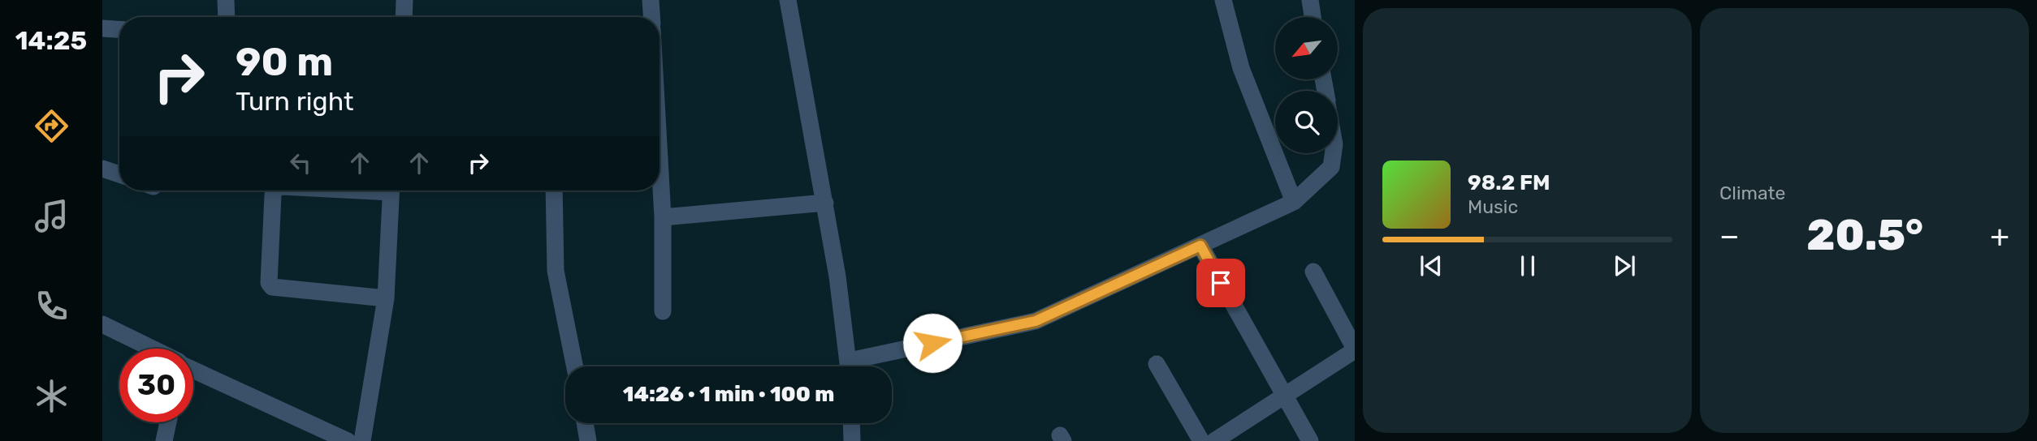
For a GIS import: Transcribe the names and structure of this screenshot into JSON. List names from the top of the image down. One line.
{"north":"bottom left","page":{"tabs":"14:25","tile":"Climate","turn":["90 m","Turn right"],"song":["98.2 FM","Music"],"heat":["−","20.5°","+"],"limit":"30","trip":"14:26 · 1 min · 100 m"}}
